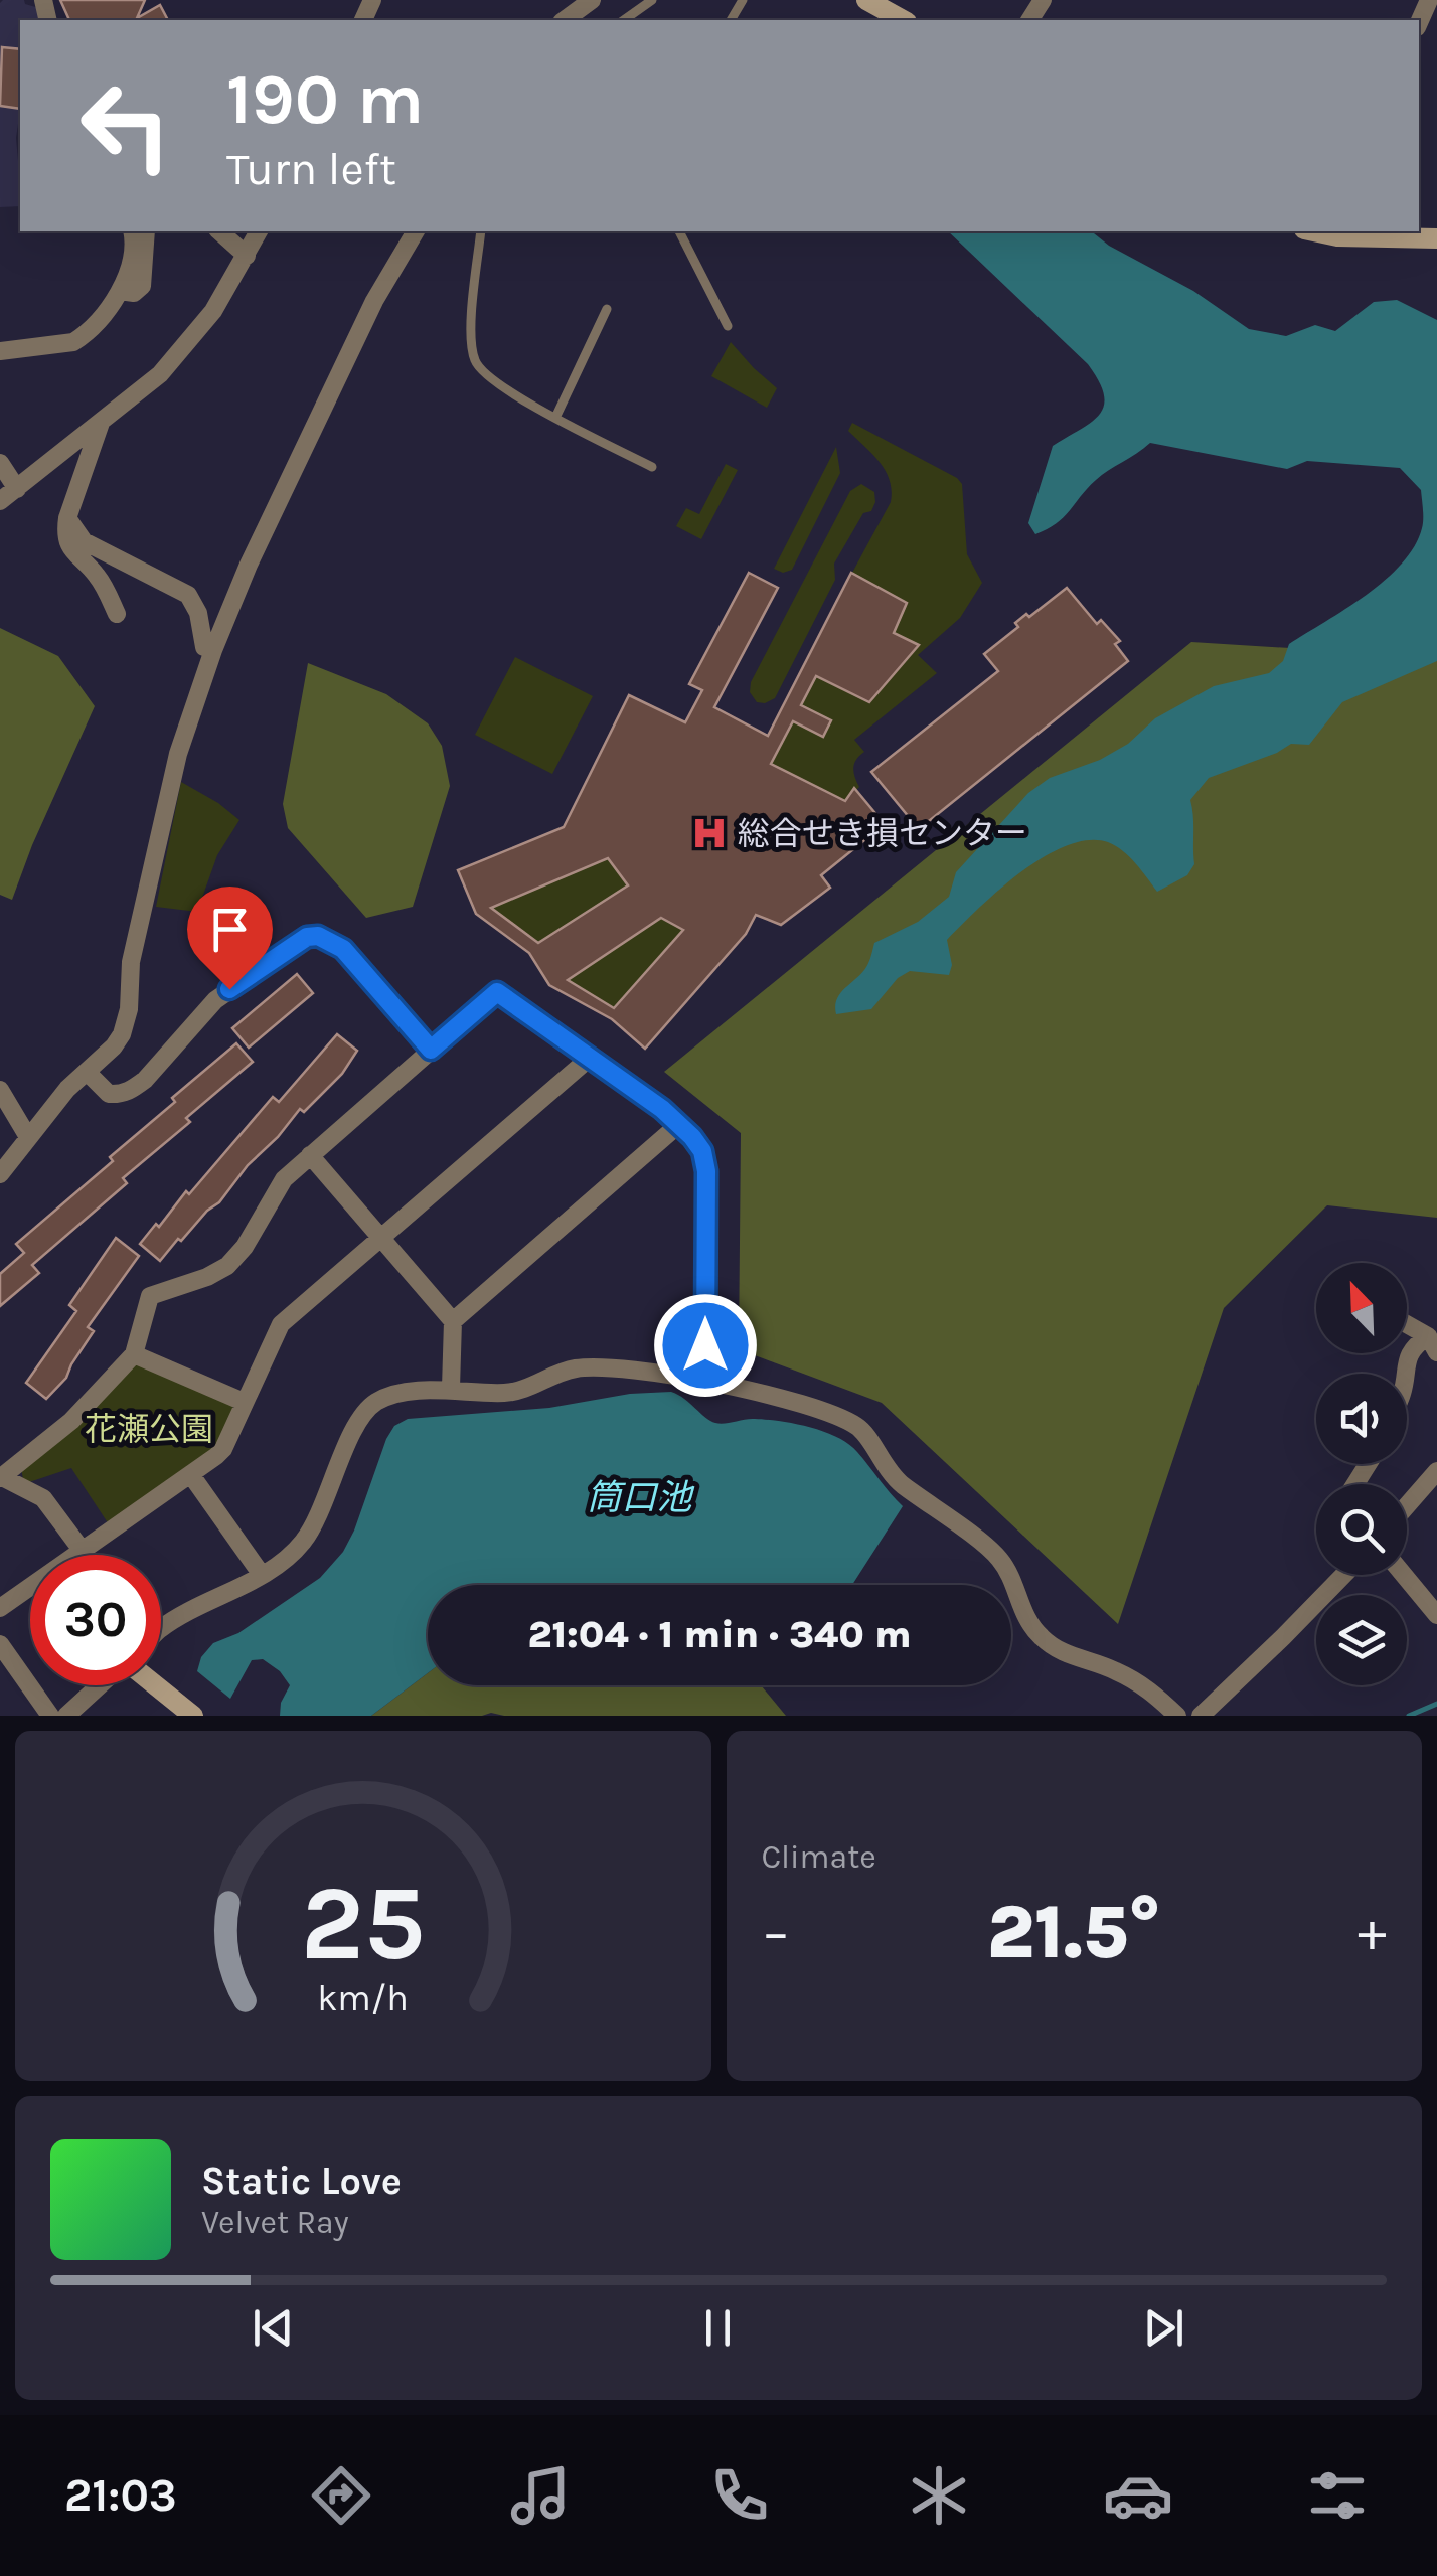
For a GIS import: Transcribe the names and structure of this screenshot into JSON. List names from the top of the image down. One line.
{"water":["筒口池"],"parks":["花瀬公園"],"places":{"hospital":["総合せき損センター"]},"north":"top left","page":{"turn":["190 m","Turn left"],"limit":"30","trip":"21:04 · 1 min · 340 m","tile":"Climate","heat":["−","21.5°","+"],"song":["Static Love","Velvet Ray"],"tabs":"21:03","gauge":["25","km/h"]}}
